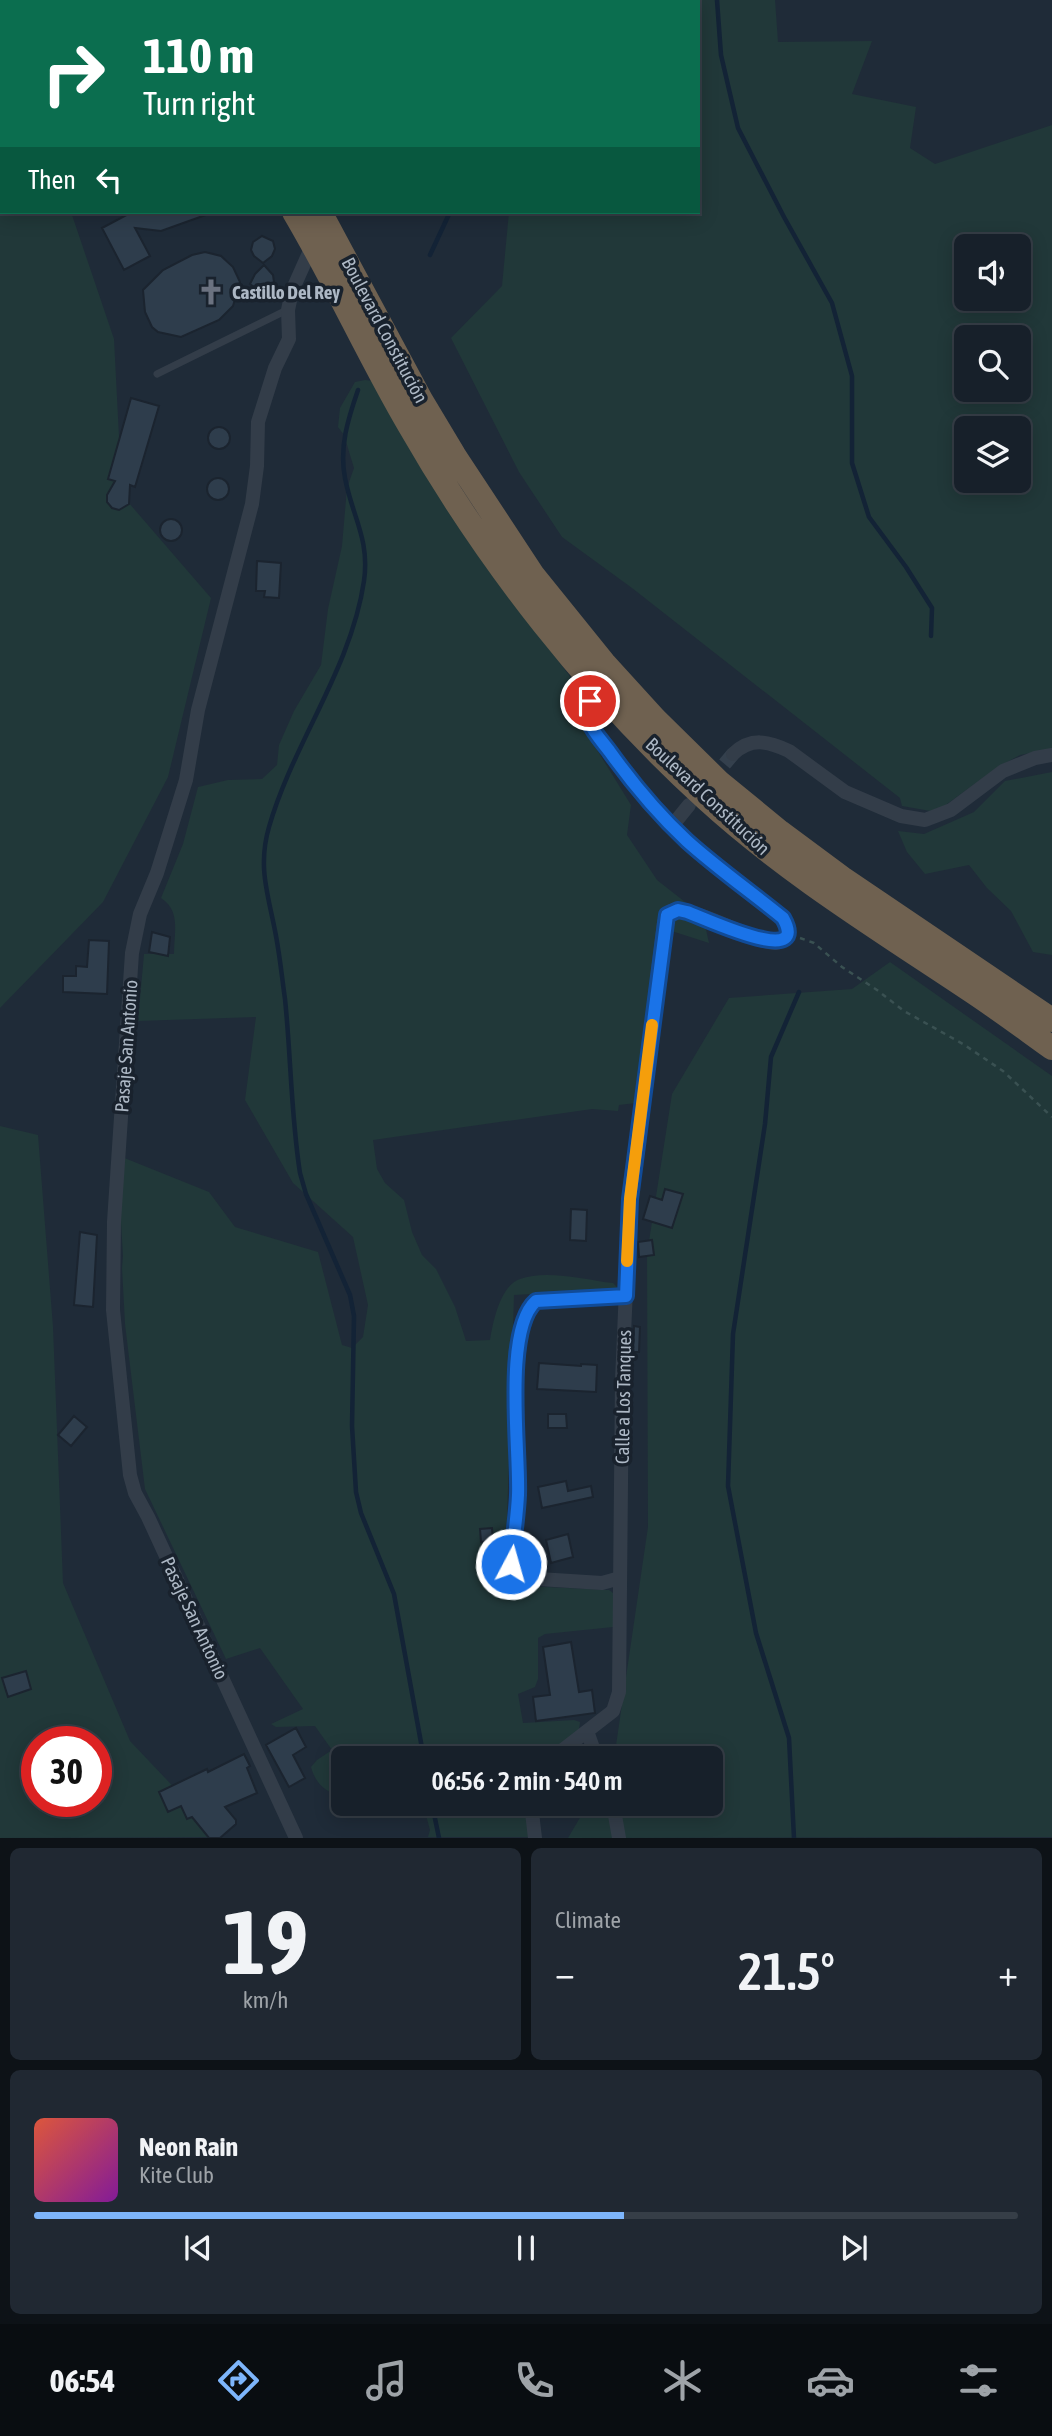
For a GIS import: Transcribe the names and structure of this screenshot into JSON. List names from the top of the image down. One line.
{"streets":{"highway":["Boulevard Constitución"],"street":["Pasaje San Antonio","Calle a Los Tanques"]},"crossings":[["Boulevard Constitución","Pasaje San Antonio"]],"places":{"church":["Castillo Del Rey"]},"page":{"turn":["110 m","Turn right"],"then":"Then","limit":"30","trip":"06:56 · 2 min · 540 m","tile":[["19","km/h"],"Climate"],"heat":["−","21.5°","+"],"song":["Neon Rain","Kite Club"],"tabs":"06:54"}}
